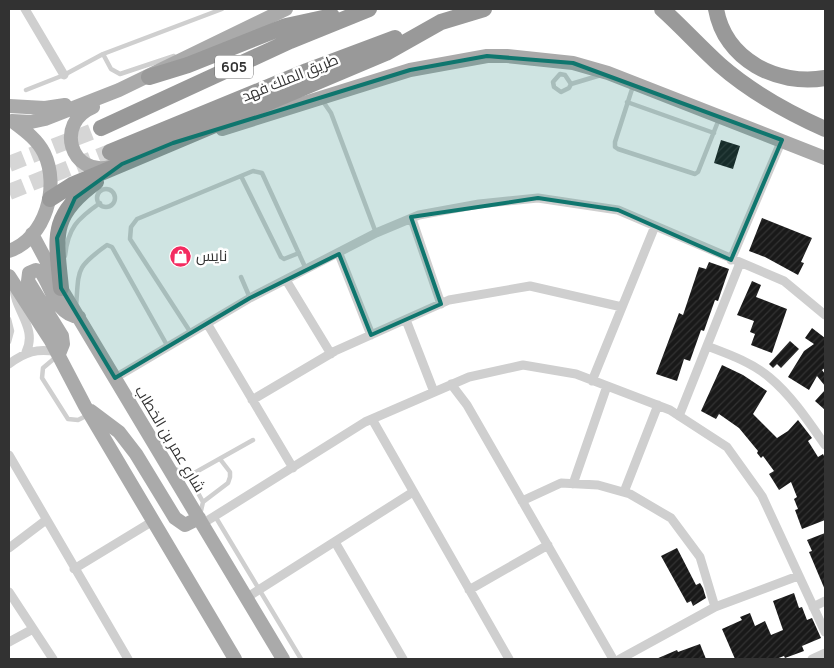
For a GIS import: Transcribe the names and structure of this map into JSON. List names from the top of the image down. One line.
{"streets":{"highway":["605","طريق الملك فهد"],"main road":["شارع عمر بن الخطاب"]},"places":{"shop":["نايس"]}}
